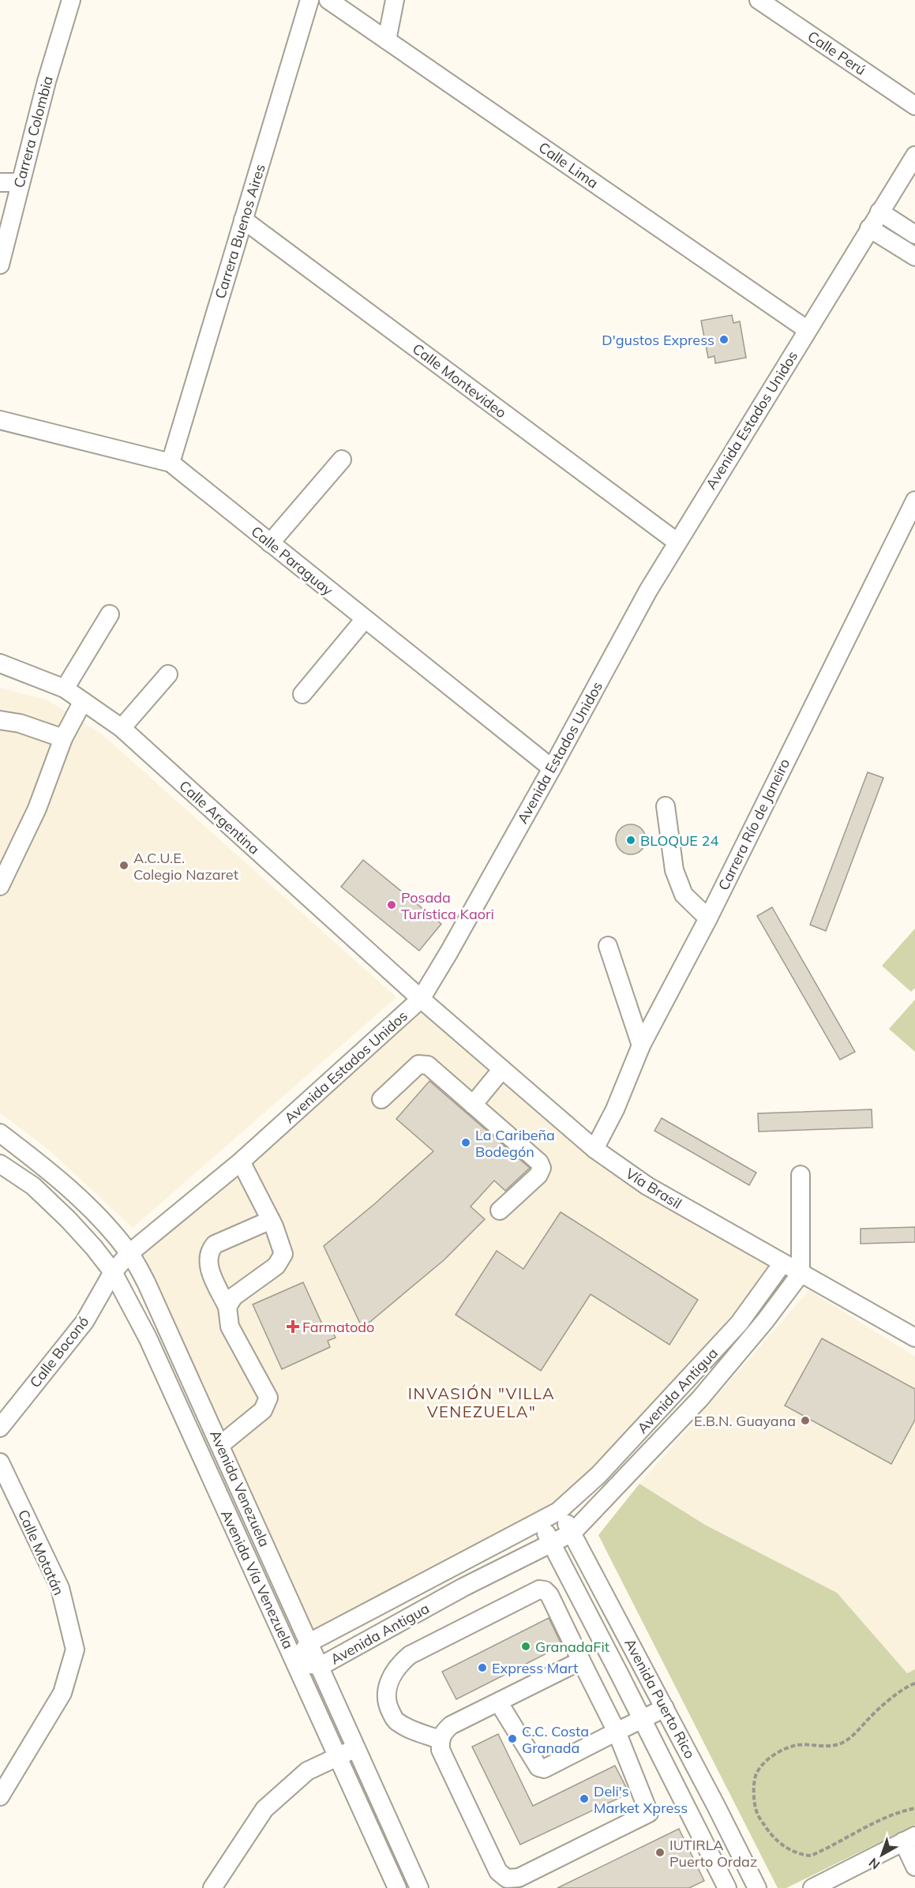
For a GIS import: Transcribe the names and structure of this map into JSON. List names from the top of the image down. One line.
{"streets":{"street":["Calle Perú","Carrera Colombia","Calle Lima","Carrera Buenos Aires","Calle Montevideo","Avenida Estados Unidos","Calle Paraguay","Calle Argentina","Carrera Río de Janeiro","Vía Brasil","Calle Boconó","Avenida Antigua","Avenida Venezuela","Calle Motatán","Avenida Vía Venezuela","Avenida Puerto Rico"]},"crossings":[["Calle Lima","Avenida Estados Unidos"],["Carrera Buenos Aires","Calle Montevideo"],["Carrera Buenos Aires","Calle Paraguay"],["Calle Montevideo","Avenida Estados Unidos"],["Avenida Estados Unidos","Calle Paraguay"],["Avenida Estados Unidos","Calle Argentina"],["Avenida Estados Unidos","Vía Brasil"],["Avenida Estados Unidos","Calle Boconó"],["Avenida Estados Unidos","Avenida Venezuela"],["Avenida Estados Unidos","Avenida Vía Venezuela"],["Calle Argentina","Vía Brasil"],["Carrera Río de Janeiro","Vía Brasil"],["Vía Brasil","Avenida Antigua"],["Calle Boconó","Avenida Vía Venezuela"],["Avenida Antigua","Avenida Venezuela"],["Avenida Antigua","Avenida Vía Venezuela"],["Avenida Antigua","Avenida Puerto Rico"]],"districts":["INVASIÓN \"VILLA VENEZUELA\""],"places":{"other":["D'gustos Express","BLOQUE 24","A.C.U.E. Colegio Nazaret","Posada Turística Kaori","La Caribeña Bodegón","E.B.N. Guayana","GranadaFit","Express Mart","C.C. Costa Granada","Deli's Market Xpress","IUTIRLA Puerto Ordaz"],"health":["Farmatodo"]},"north":"bottom left"}
